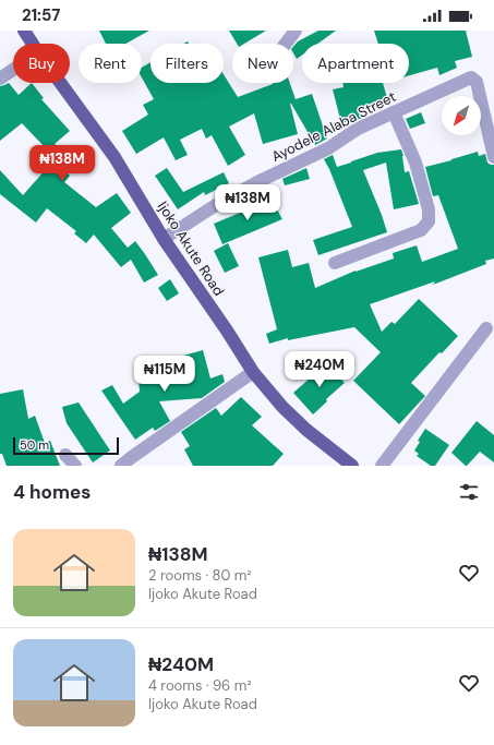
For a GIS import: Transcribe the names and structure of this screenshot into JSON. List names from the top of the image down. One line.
{"streets":{"main road":["Ijoko Akute Road"],"street":["Ayodele Alaba Street"]},"crossings":[["Ayodele Alaba Street","Ijoko Akute Road"]],"scale_bar":"50 m","north":"bottom left","page":{"status":"21:57","chip":["Buy","Rent","Filters","New","Apartment"],"price":["₦138M","₦138M","₦240M","₦115M"],"scale":"50 m","heading":"4 homes","list":[{"name":"₦138M","note":"2 rooms · 80 m² · Ijoko Akute Road"},{"name":"₦240M","note":"4 rooms · 96 m² · Ijoko Akute Road"}]}}
